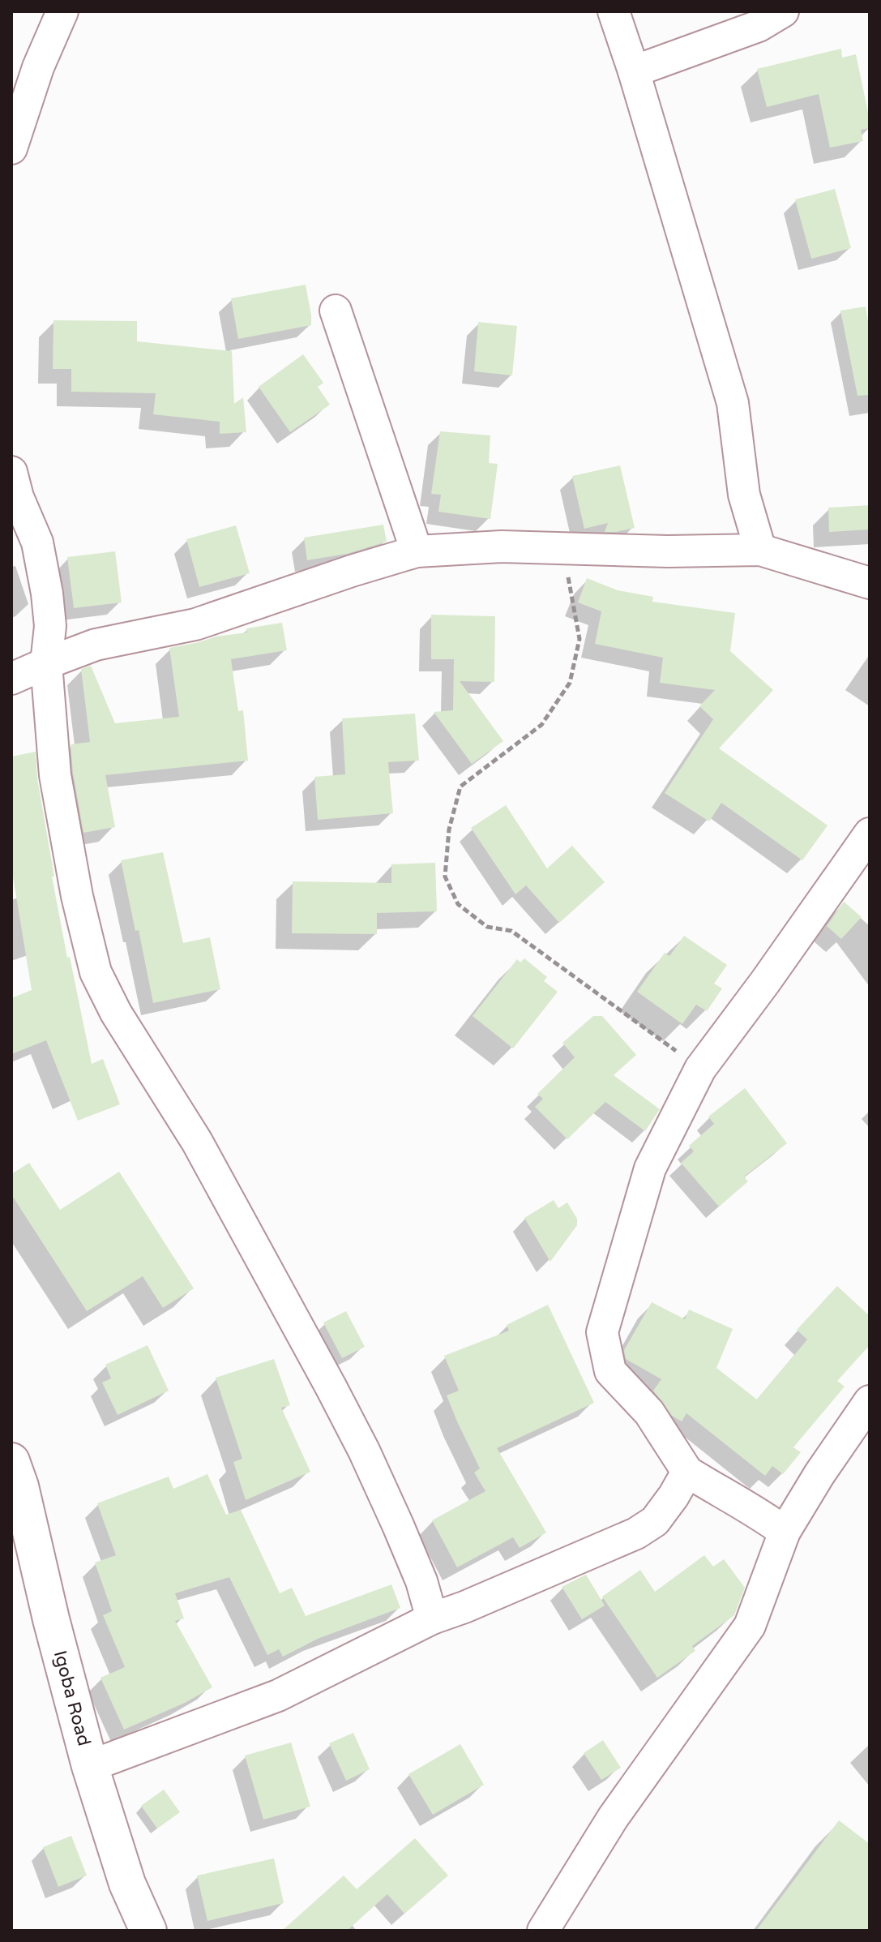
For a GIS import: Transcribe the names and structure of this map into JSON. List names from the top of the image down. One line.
{"streets":{"street":["Igoba Road"]}}
